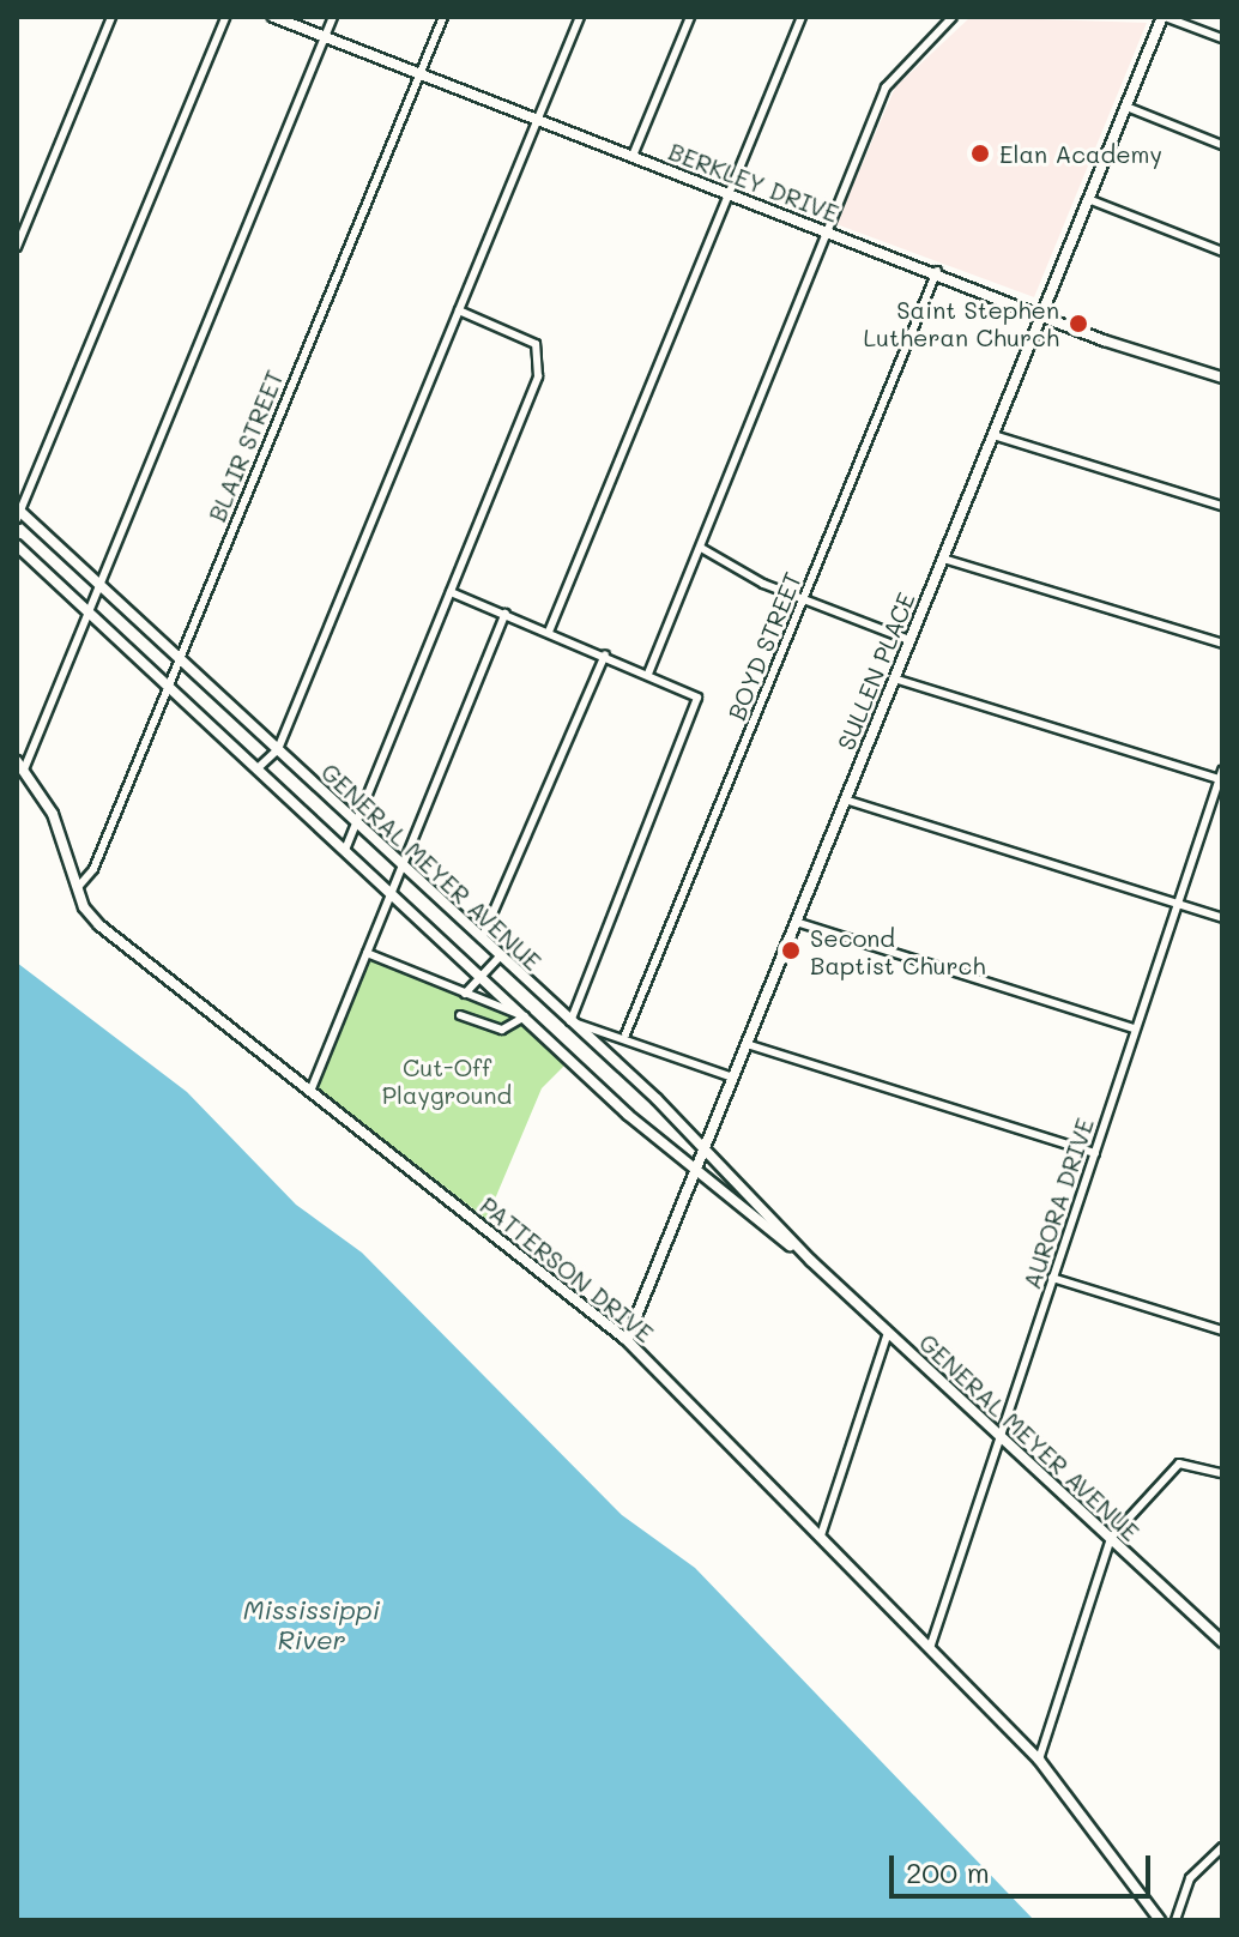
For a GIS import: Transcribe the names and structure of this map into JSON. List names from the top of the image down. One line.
{"streets":{"street":["BERKLEY DRIVE","BLAIR STREET","BOYD STREET","SULLEN PLACE","GENERAL MEYER AVENUE","AURORA DRIVE","PATTERSON DRIVE"]},"crossings":[["BERKLEY DRIVE","BLAIR STREET"],["BERKLEY DRIVE","BOYD STREET"],["BERKLEY DRIVE","SULLEN PLACE"],["BLAIR STREET","GENERAL MEYER AVENUE"],["BLAIR STREET","PATTERSON DRIVE"],["SULLEN PLACE","GENERAL MEYER AVENUE"],["SULLEN PLACE","PATTERSON DRIVE"],["GENERAL MEYER AVENUE","AURORA DRIVE"],["AURORA DRIVE","PATTERSON DRIVE"]],"water":["Mississippi River"],"parks":["Cut-Off Playground"],"places":["Elan Academy","Saint Stephen Lutheran Church","Second Baptist Church"],"scale_bar":"200 m"}
